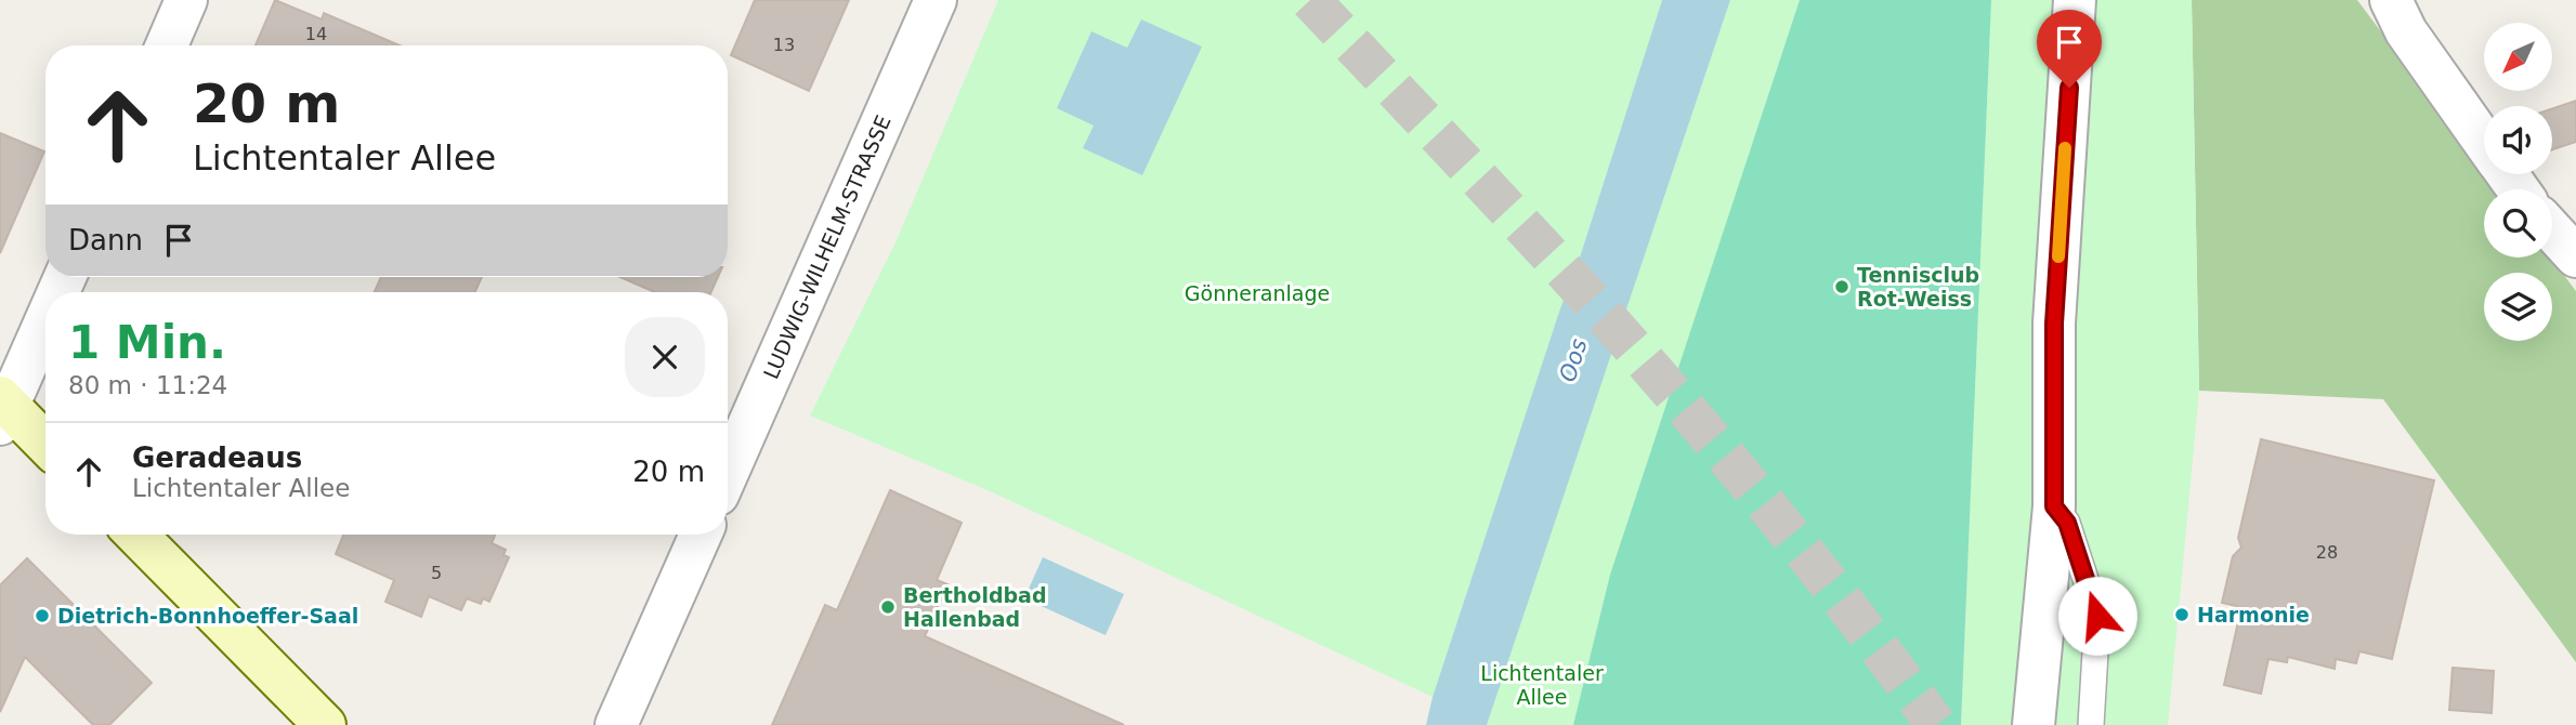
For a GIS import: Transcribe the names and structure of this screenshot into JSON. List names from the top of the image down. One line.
{"streets":{"street":["LUDWIG-WILHELM-STRASSE"]},"water":["Oos"],"parks":["Gönneranlage","Lichtentaler Allee"],"places":["Tennisclub Rot-Weiss","Bertholdbad Hallenbad","Harmonie","Dietrich-Bonnhoeffer-Saal"],"house_numbers":["14","13","28","5"],"north":"bottom left","page":{"turn":["20 m","Lichtentaler Allee"],"then":"Dann","heading":["1 Min.","80 m · 11:24"],"list":[{"name":"Geradeaus","note":"Lichtentaler Allee","value":"20 m"}]}}
